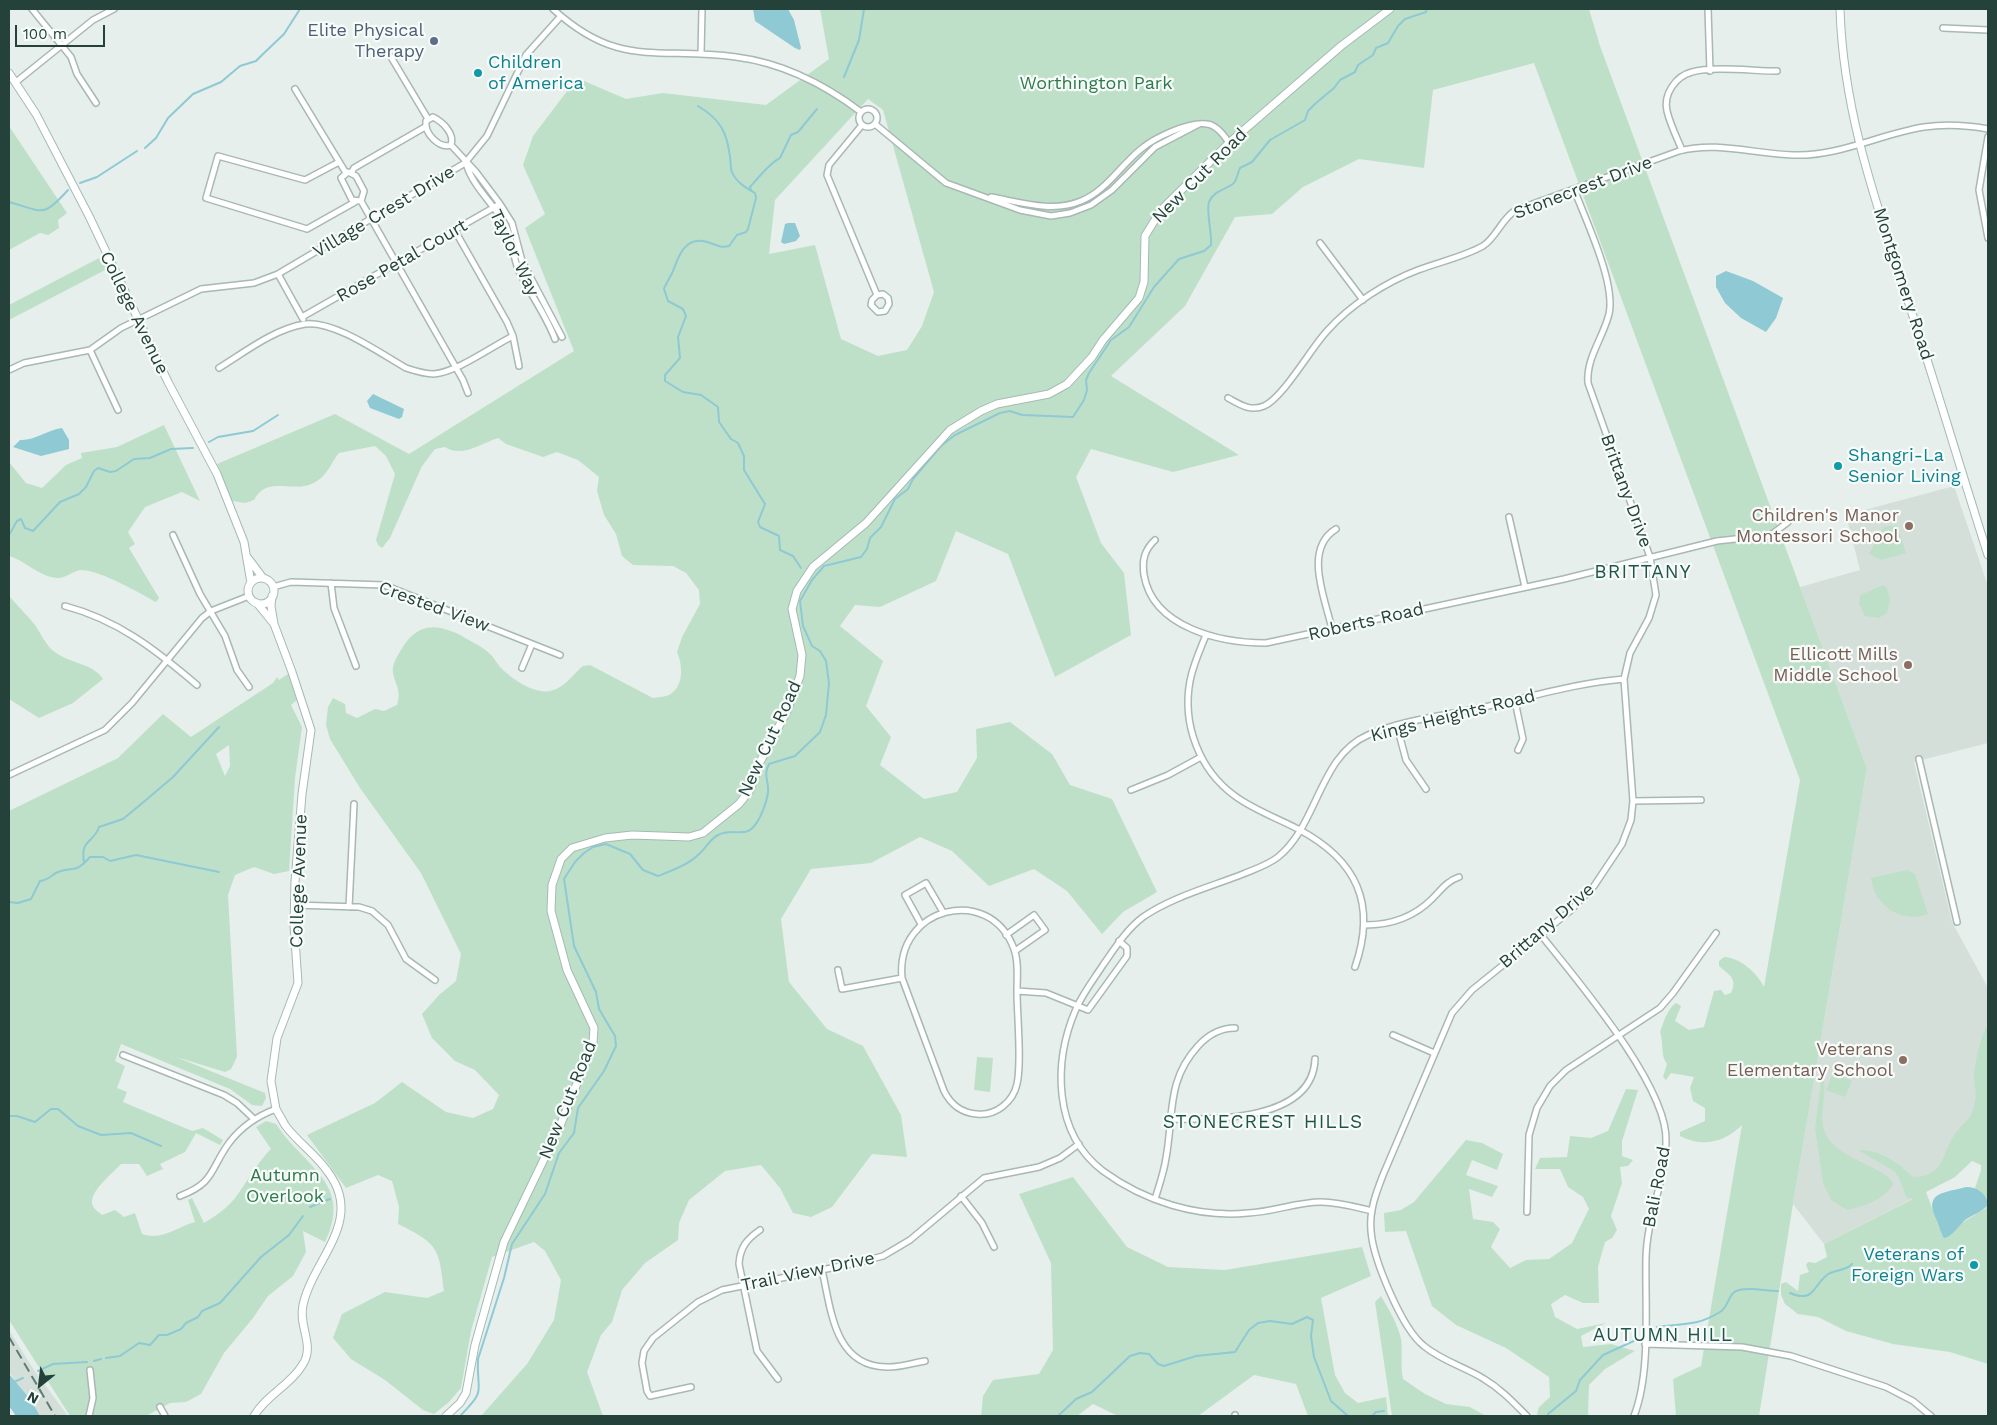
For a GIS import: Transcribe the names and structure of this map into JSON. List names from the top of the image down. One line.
{"streets":{"street":["New Cut Road","Stonecrest Drive","Village Crest Drive","Taylor Way","Rose Petal Court","Montgomery Road","College Avenue","Brittany Drive","Crested View","Roberts Road","Kings Heights Road","Bali Road","Trail View Drive"]},"crossings":[["Stonecrest Drive","Montgomery Road"],["Stonecrest Drive","Brittany Drive"],["Village Crest Drive","Taylor Way"],["Village Crest Drive","College Avenue"],["Taylor Way","Rose Petal Court"],["College Avenue","Crested View"],["Brittany Drive","Roberts Road"],["Brittany Drive","Kings Heights Road"],["Brittany Drive","Bali Road"],["Kings Heights Road","Trail View Drive"]],"districts":["BRITTANY","STONECREST HILLS","AUTUMN HILL"],"parks":["Worthington Park","Autumn Overlook"],"places":["Elite Physical Therapy","Children of America","Shangri-La Senior Living","Children's Manor Montessori School","Ellicott Mills Middle School","Veterans Elementary School","Veterans of Foreign Wars"],"scale_bar":"100 m","north":"bottom left"}
